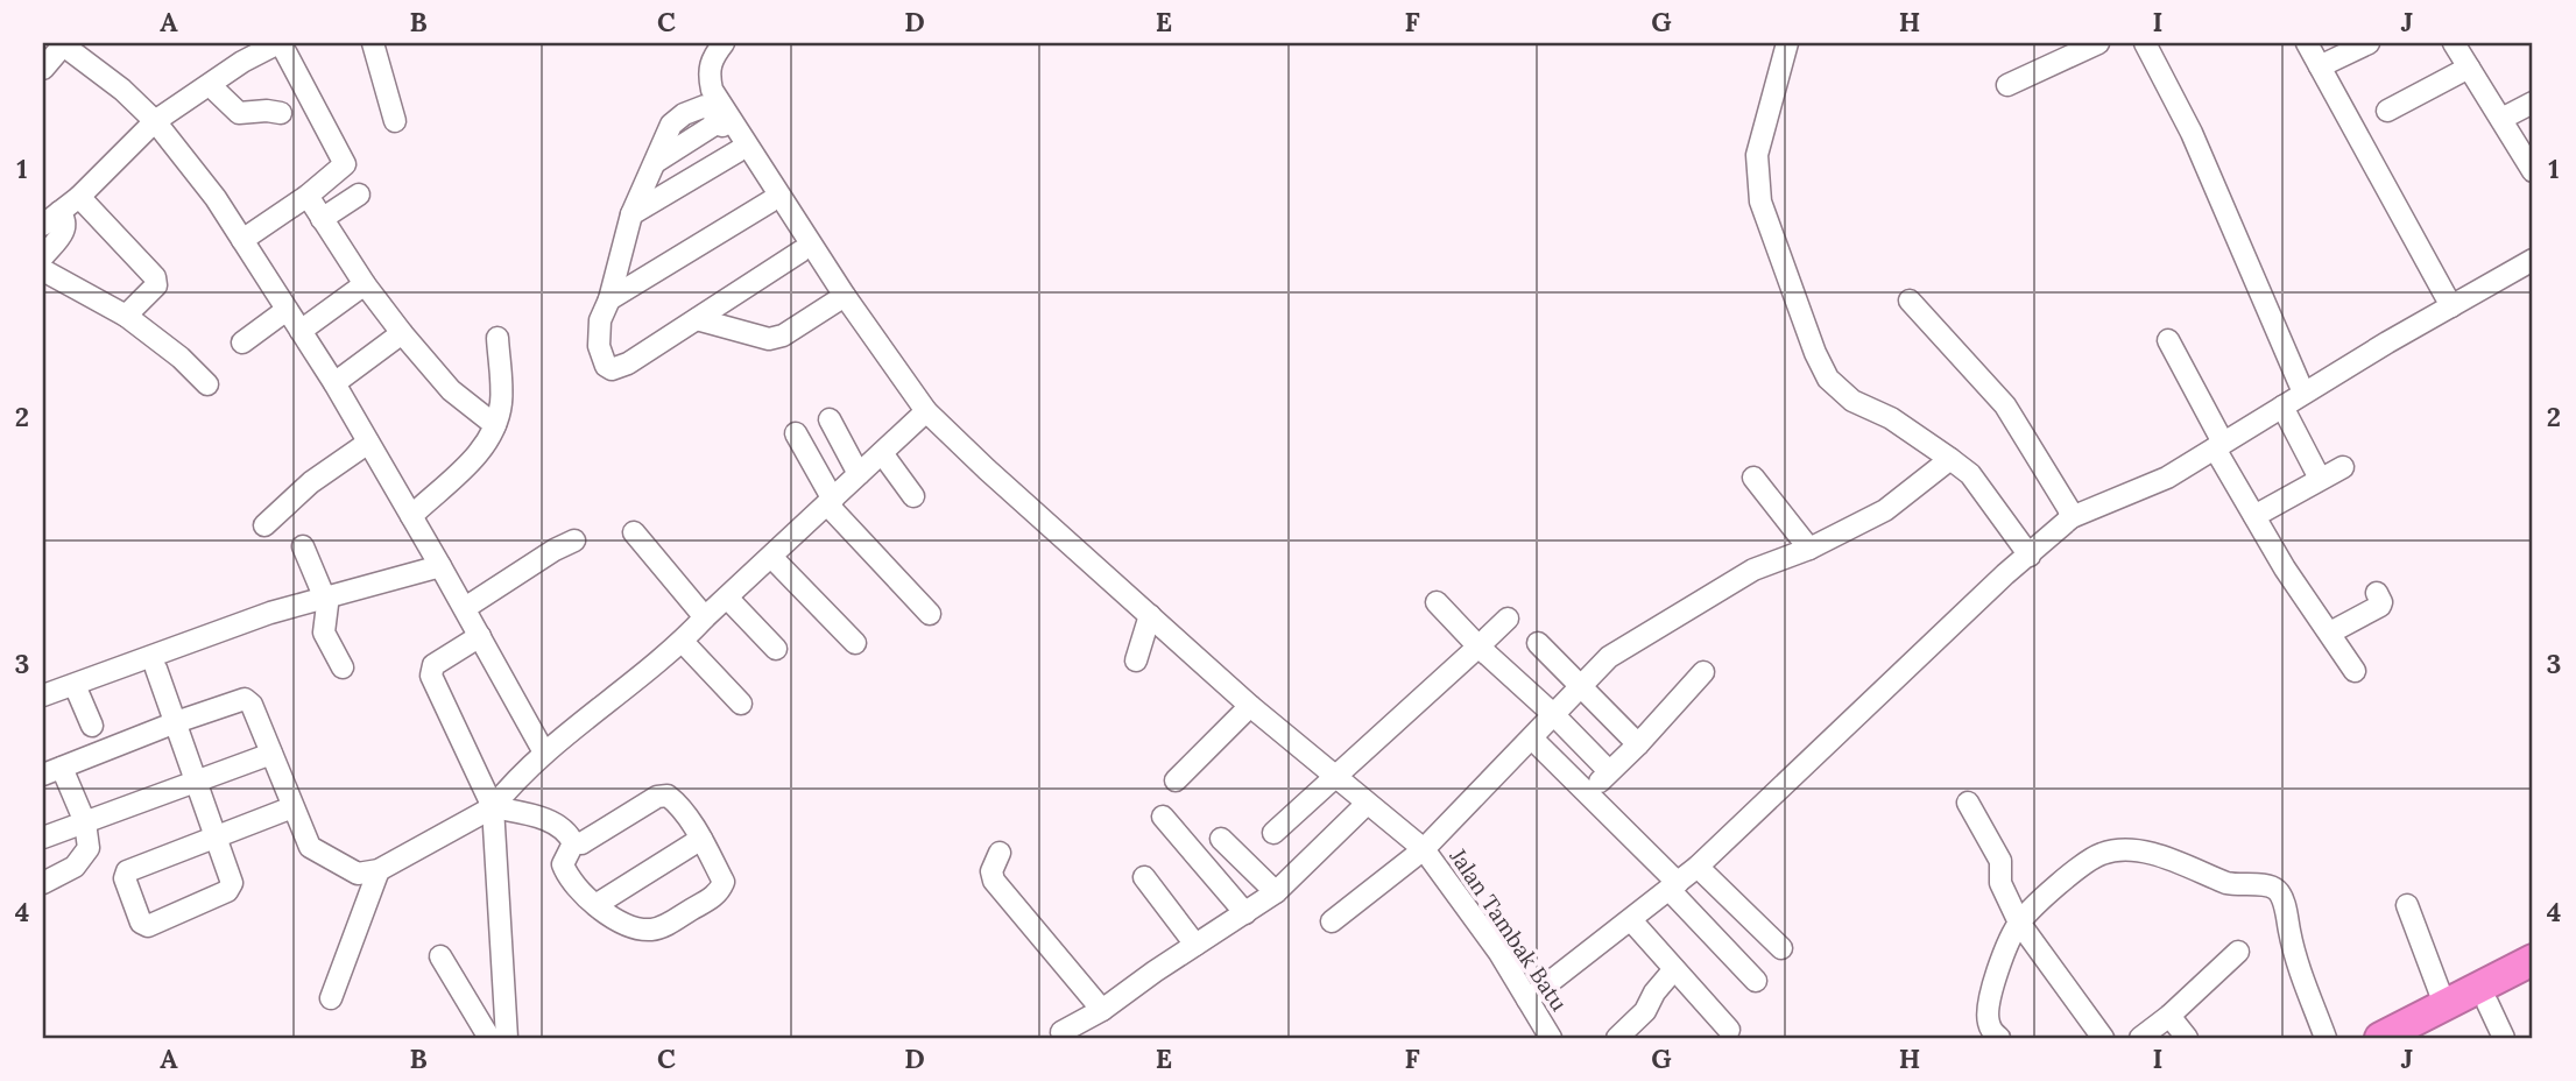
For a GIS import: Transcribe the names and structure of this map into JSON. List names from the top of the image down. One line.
{"streets":{"street":["Jalan Tambak Batu"]},"grid":{"columns":["A","B","C","D","E","F","G","H","I","J"],"rows":["1","2","3","4"]}}
